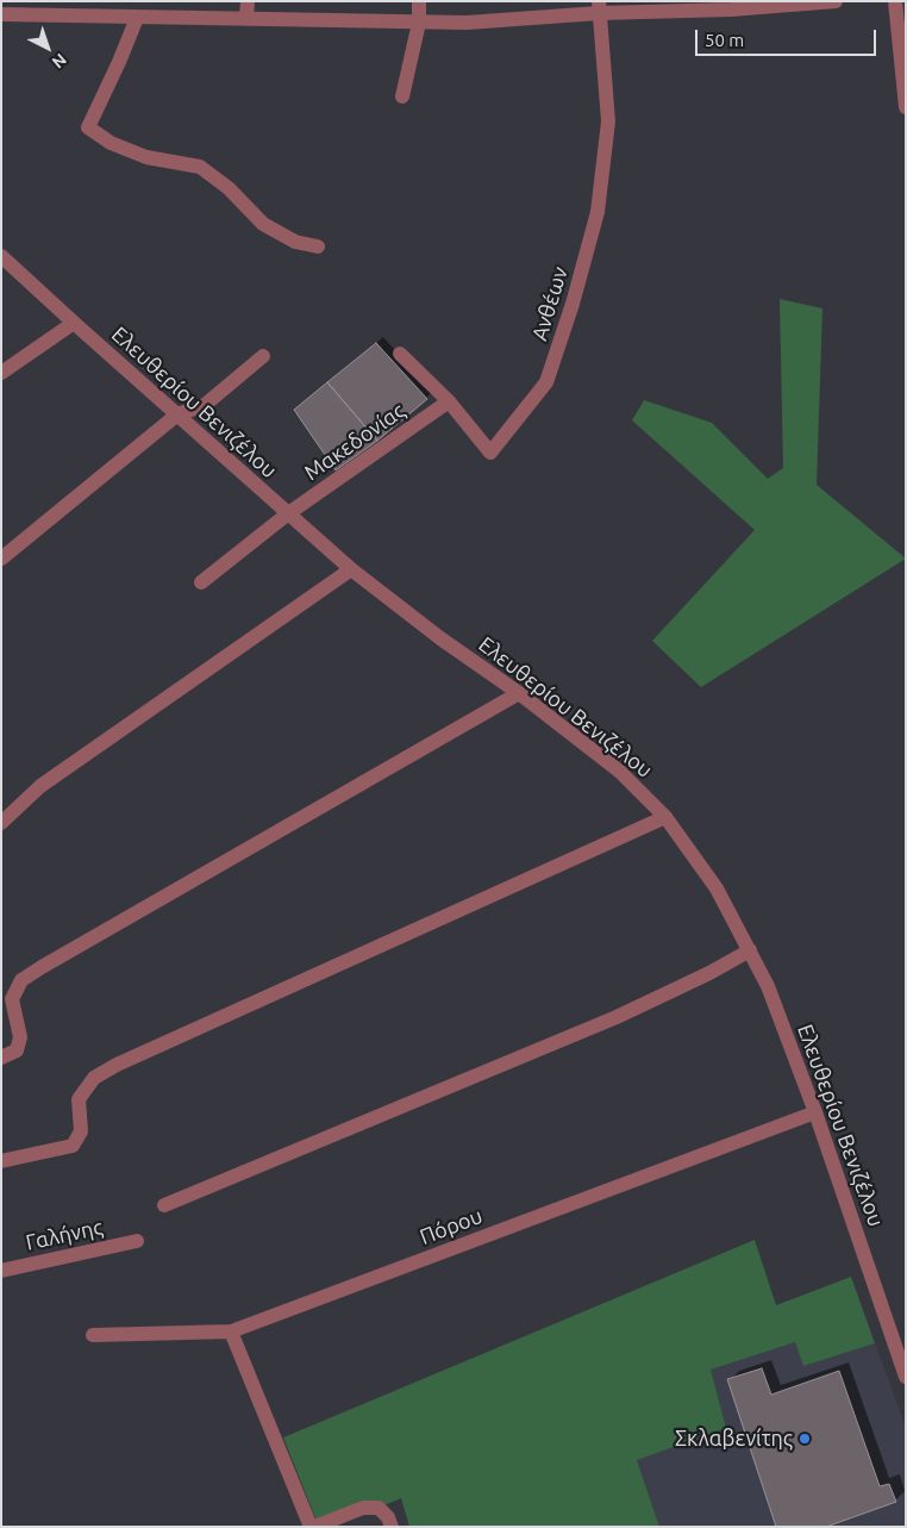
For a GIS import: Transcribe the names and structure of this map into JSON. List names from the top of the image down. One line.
{"streets":{"street":["Ανθέων","Ελευθερίου Βενιζέλου","Μακεδονίας","Πόρου","Γαλήνης"]},"crossings":[["Ανθέων","Μακεδονίας"],["Ελευθερίου Βενιζέλου","Μακεδονίας"],["Ελευθερίου Βενιζέλου","Πόρου"]],"places":["Σκλαβενίτης"],"scale_bar":"50 m","north":"bottom right"}
